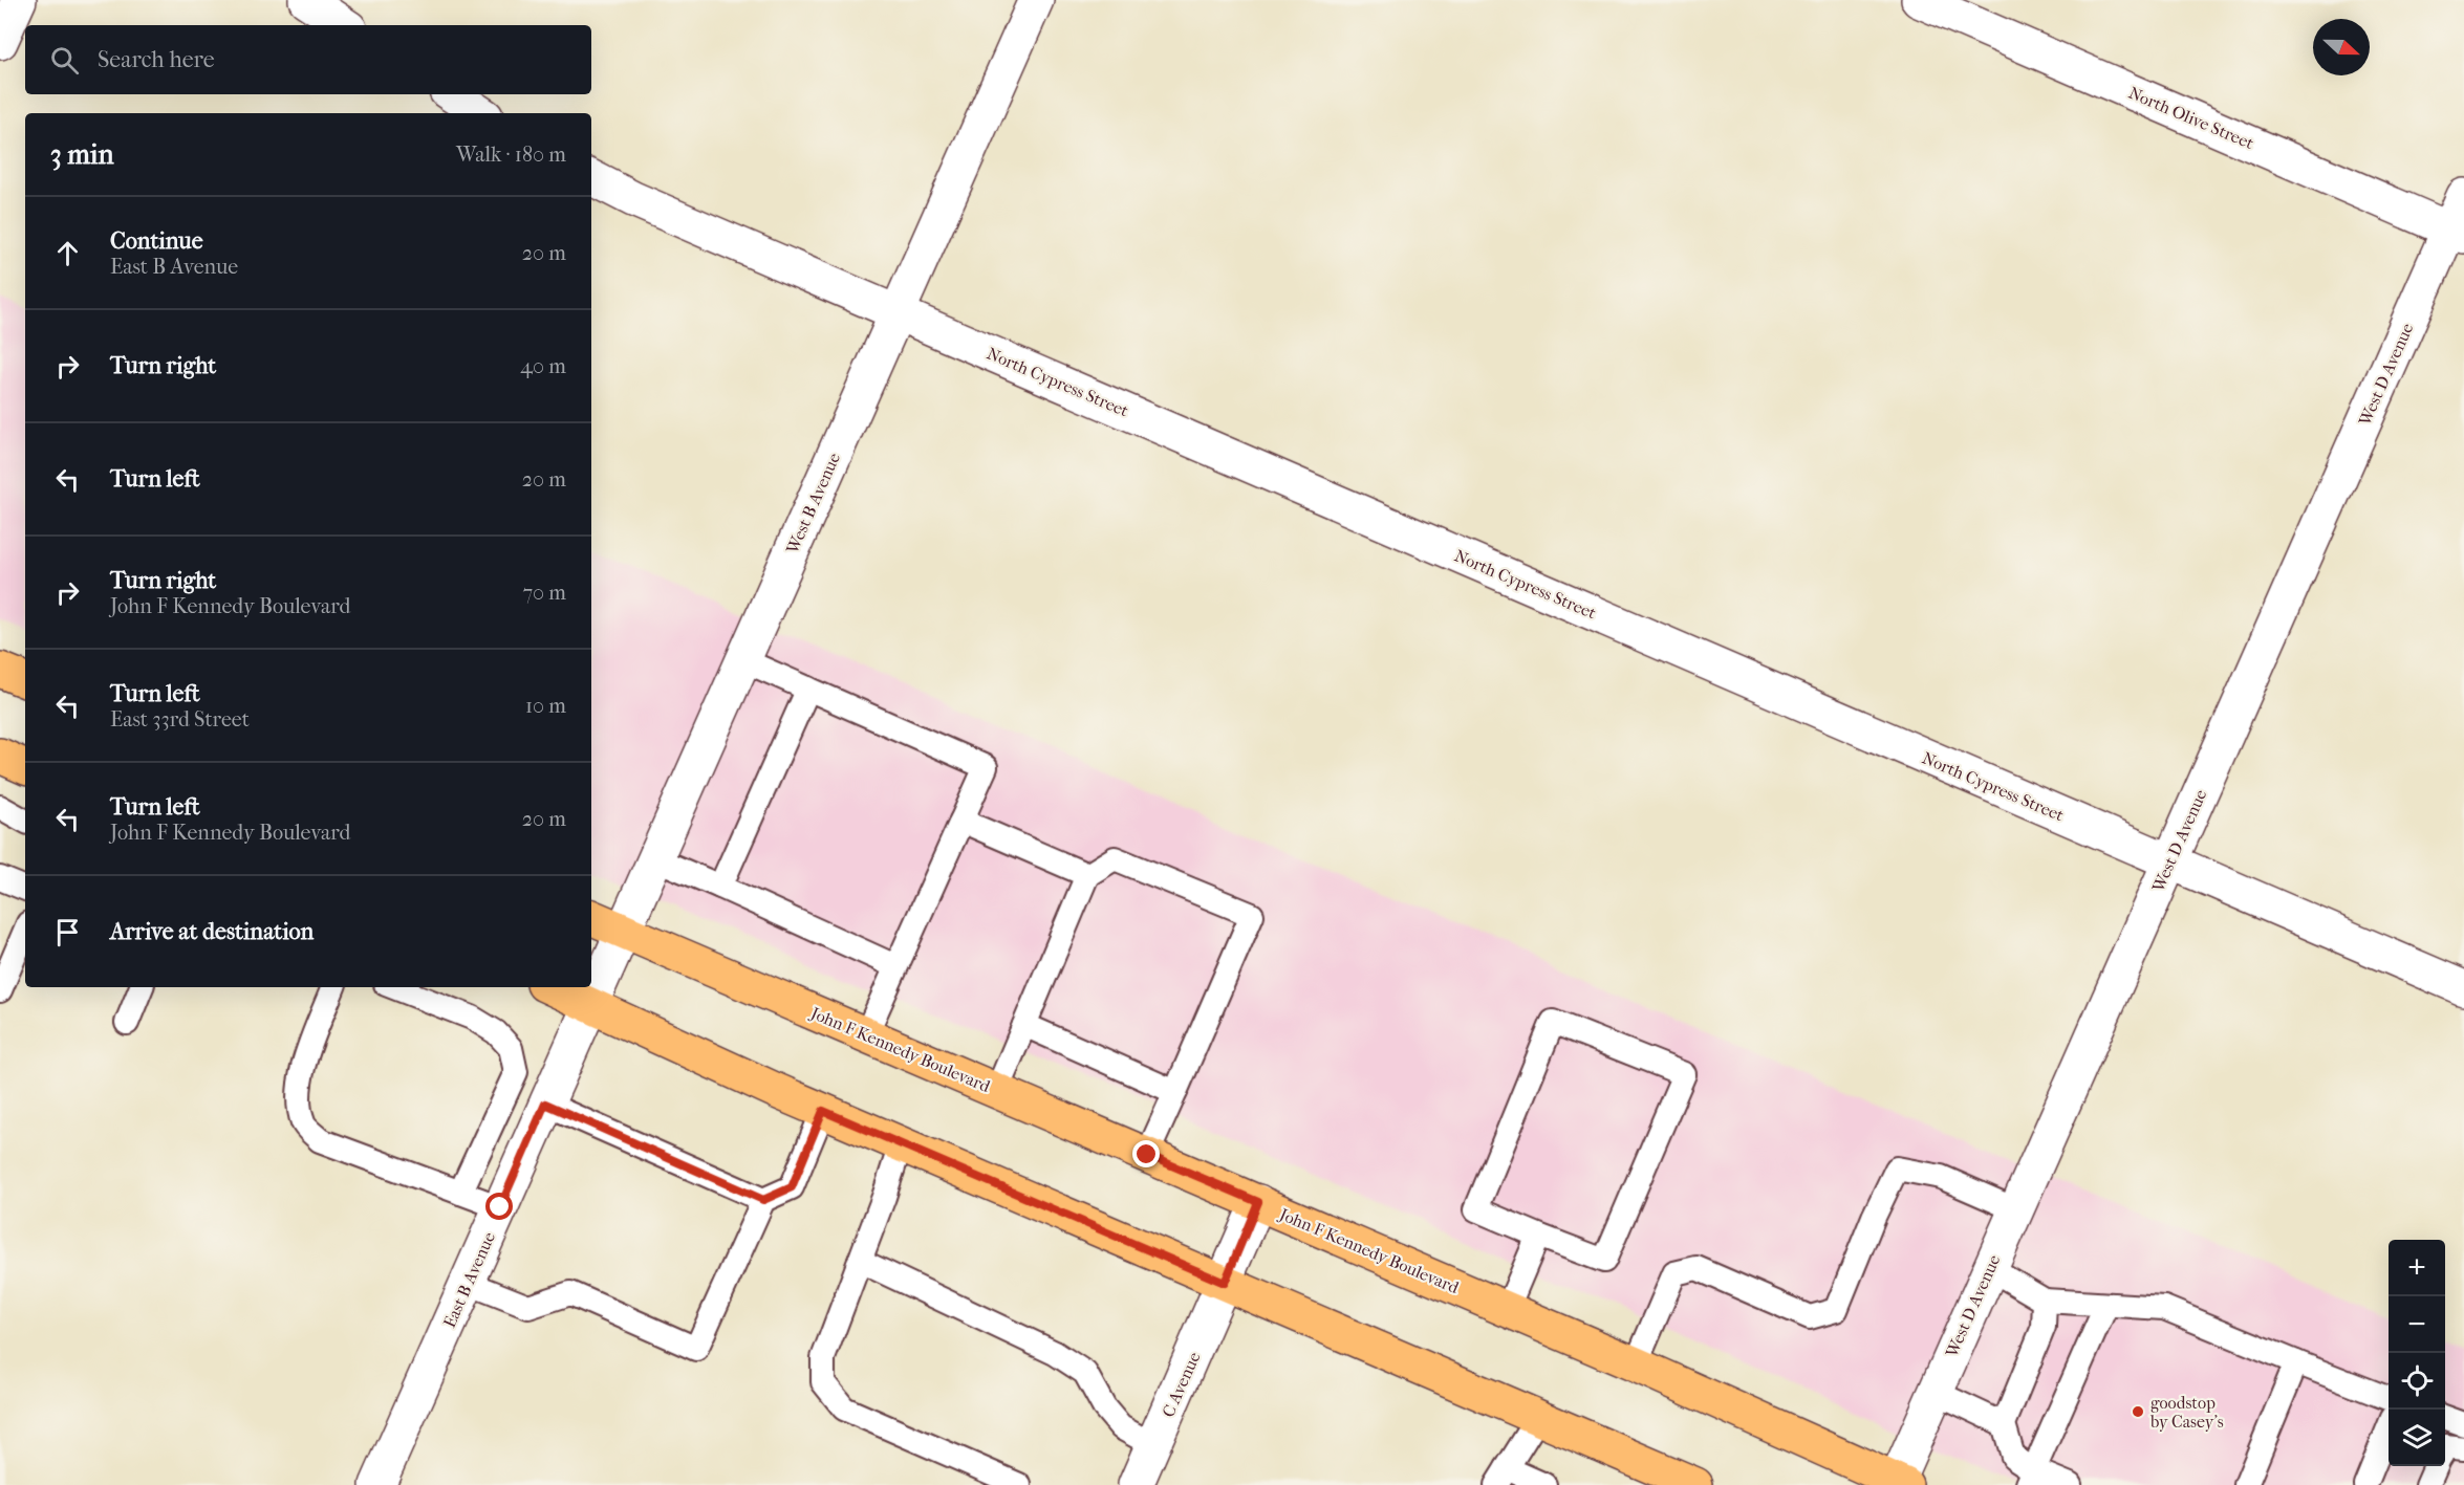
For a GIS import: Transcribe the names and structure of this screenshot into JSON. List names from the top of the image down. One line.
{"streets":{"main road":["John F Kennedy Boulevard"],"street":["North Olive Street","West D Avenue","North Cypress Street","West B Avenue","East B Avenue","C Avenue"]},"crossings":[["North Olive Street","West D Avenue"],["West D Avenue","North Cypress Street"],["West D Avenue","John F Kennedy Boulevard"],["North Cypress Street","West B Avenue"],["West B Avenue","John F Kennedy Boulevard"],["West B Avenue","East B Avenue"],["John F Kennedy Boulevard","C Avenue"]],"places":["goodstop by Casey's"],"north":"right","page":{"search":"Search here","heading":["3 min","Walk · 180 m"],"list":[["Continue","East B Avenue","20 m"],["Turn right","40 m"],["Turn left","20 m"],["Turn right","John F Kennedy Boulevard","70 m"],["Turn left","East 33rd Street","10 m"],["Turn left","John F Kennedy Boulevard","20 m"],"Arrive at destination"],"map_buttons":["+","−"]}}
